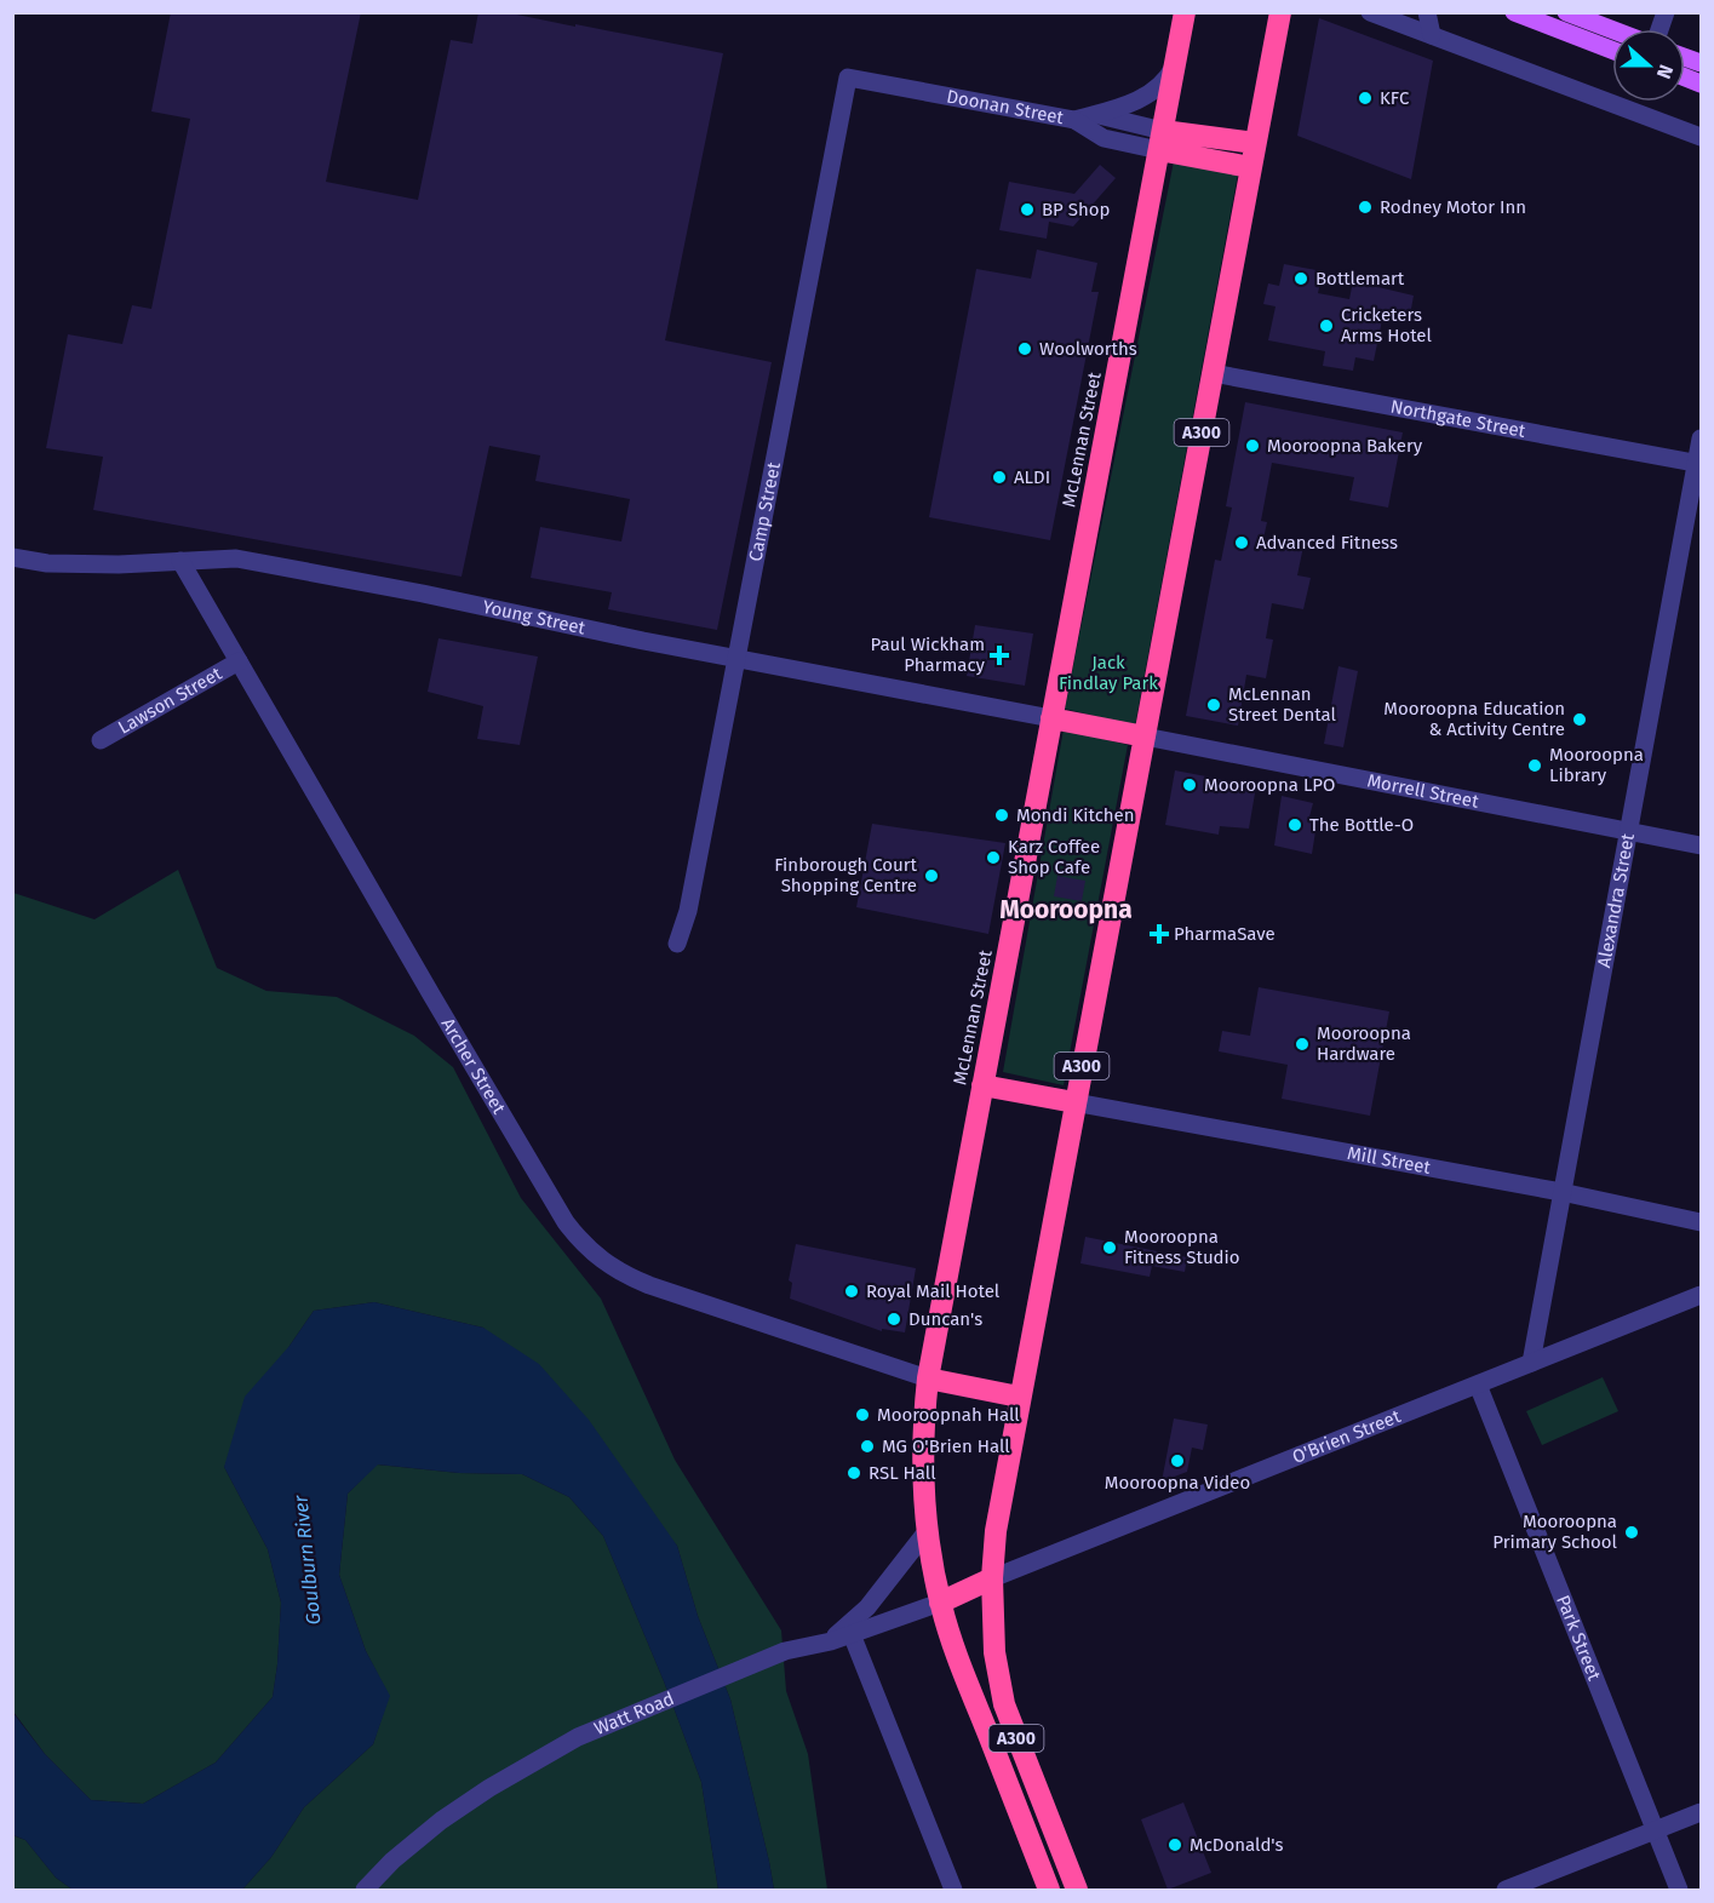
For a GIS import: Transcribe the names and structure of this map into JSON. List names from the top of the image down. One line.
{"streets":{"highway":["A300","McLennan Street"],"street":["Doonan Street","Northgate Street","Camp Street","Young Street","Lawson Street","Morrell Street","Alexandra Street","Archer Street","Mill Street","O'Brien Street","Park Street","Watt Road"]},"crossings":[["Doonan Street","McLennan Street"],["Doonan Street","Camp Street"],["Northgate Street","A300"],["Northgate Street","Alexandra Street"],["A300","Morrell Street"],["A300","Mill Street"],["A300","O'Brien Street"],["McLennan Street","Young Street"],["McLennan Street","Archer Street"],["McLennan Street","Watt Road"],["Camp Street","Young Street"],["Young Street","Archer Street"],["Lawson Street","Archer Street"],["Morrell Street","Alexandra Street"],["Alexandra Street","Mill Street"],["Alexandra Street","O'Brien Street"],["O'Brien Street","Park Street"]],"districts":["Mooroopna"],"water":["Goulburn River"],"parks":["Jack Findlay Park"],"places":{"other":["KFC","Rodney Motor Inn","BP Shop","Bottlemart","Cricketers Arms Hotel","Woolworths","Mooroopna Bakery","ALDI","Advanced Fitness","McLennan Street Dental","Mooroopna Education & Activity Centre","Mooroopna Library","Mooroopna LPO","Mondi Kitchen","The Bottle-O","Karz Coffee Shop Cafe","Finborough Court Shopping Centre","Mooroopna Hardware","Mooroopna Fitness Studio","Royal Mail Hotel","Duncan's","Mooroopnah Hall","MG O'Brien Hall","Mooroopna Video","RSL Hall","Mooroopna Primary School","McDonald's"],"health":["Paul Wickham Pharmacy","PharmaSave"]},"north":"right"}
